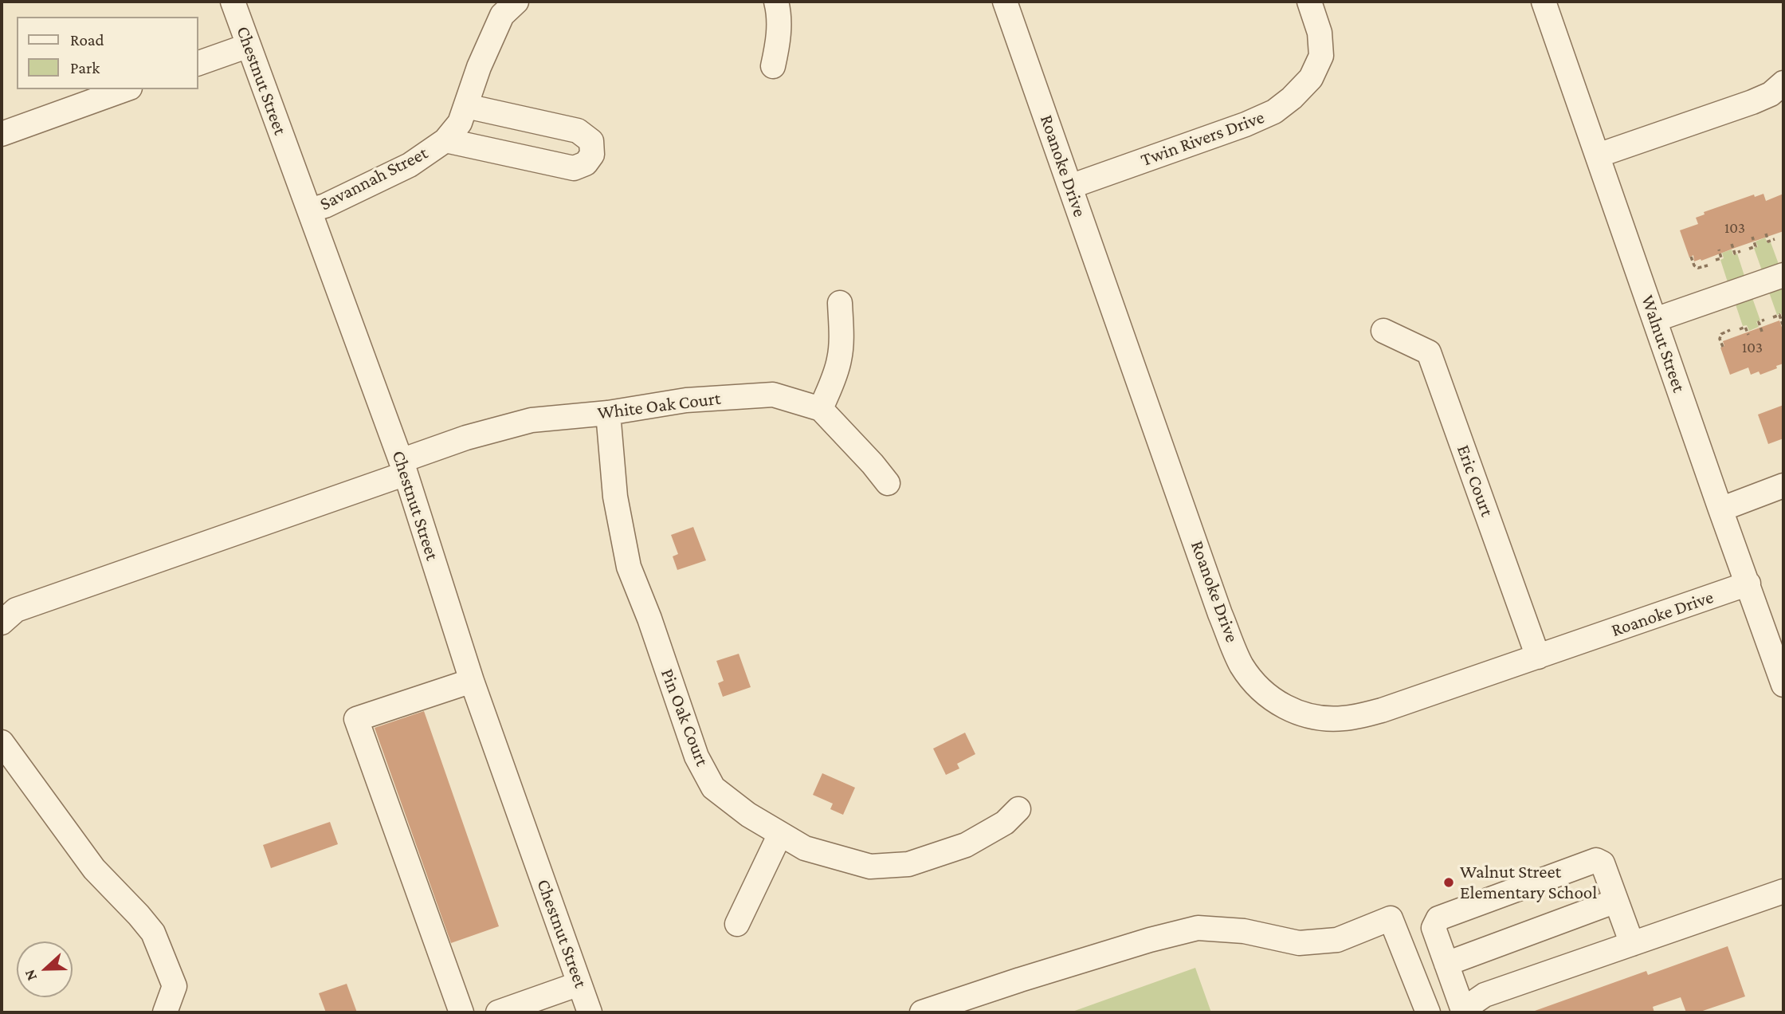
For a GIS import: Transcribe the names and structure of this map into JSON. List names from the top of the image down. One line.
{"streets":{"street":["Chestnut Street","Twin Rivers Drive","Roanoke Drive","Savannah Street","Walnut Street","White Oak Court","Eric Court","Pin Oak Court"]},"crossings":[["Chestnut Street","Savannah Street"],["Chestnut Street","White Oak Court"],["Twin Rivers Drive","Roanoke Drive"],["Roanoke Drive","Walnut Street"],["Roanoke Drive","Eric Court"],["White Oak Court","Pin Oak Court"]],"places":["Walnut Street Elementary School"],"house_numbers":["103","103"],"legend":["Road","Park"],"north":"left"}
